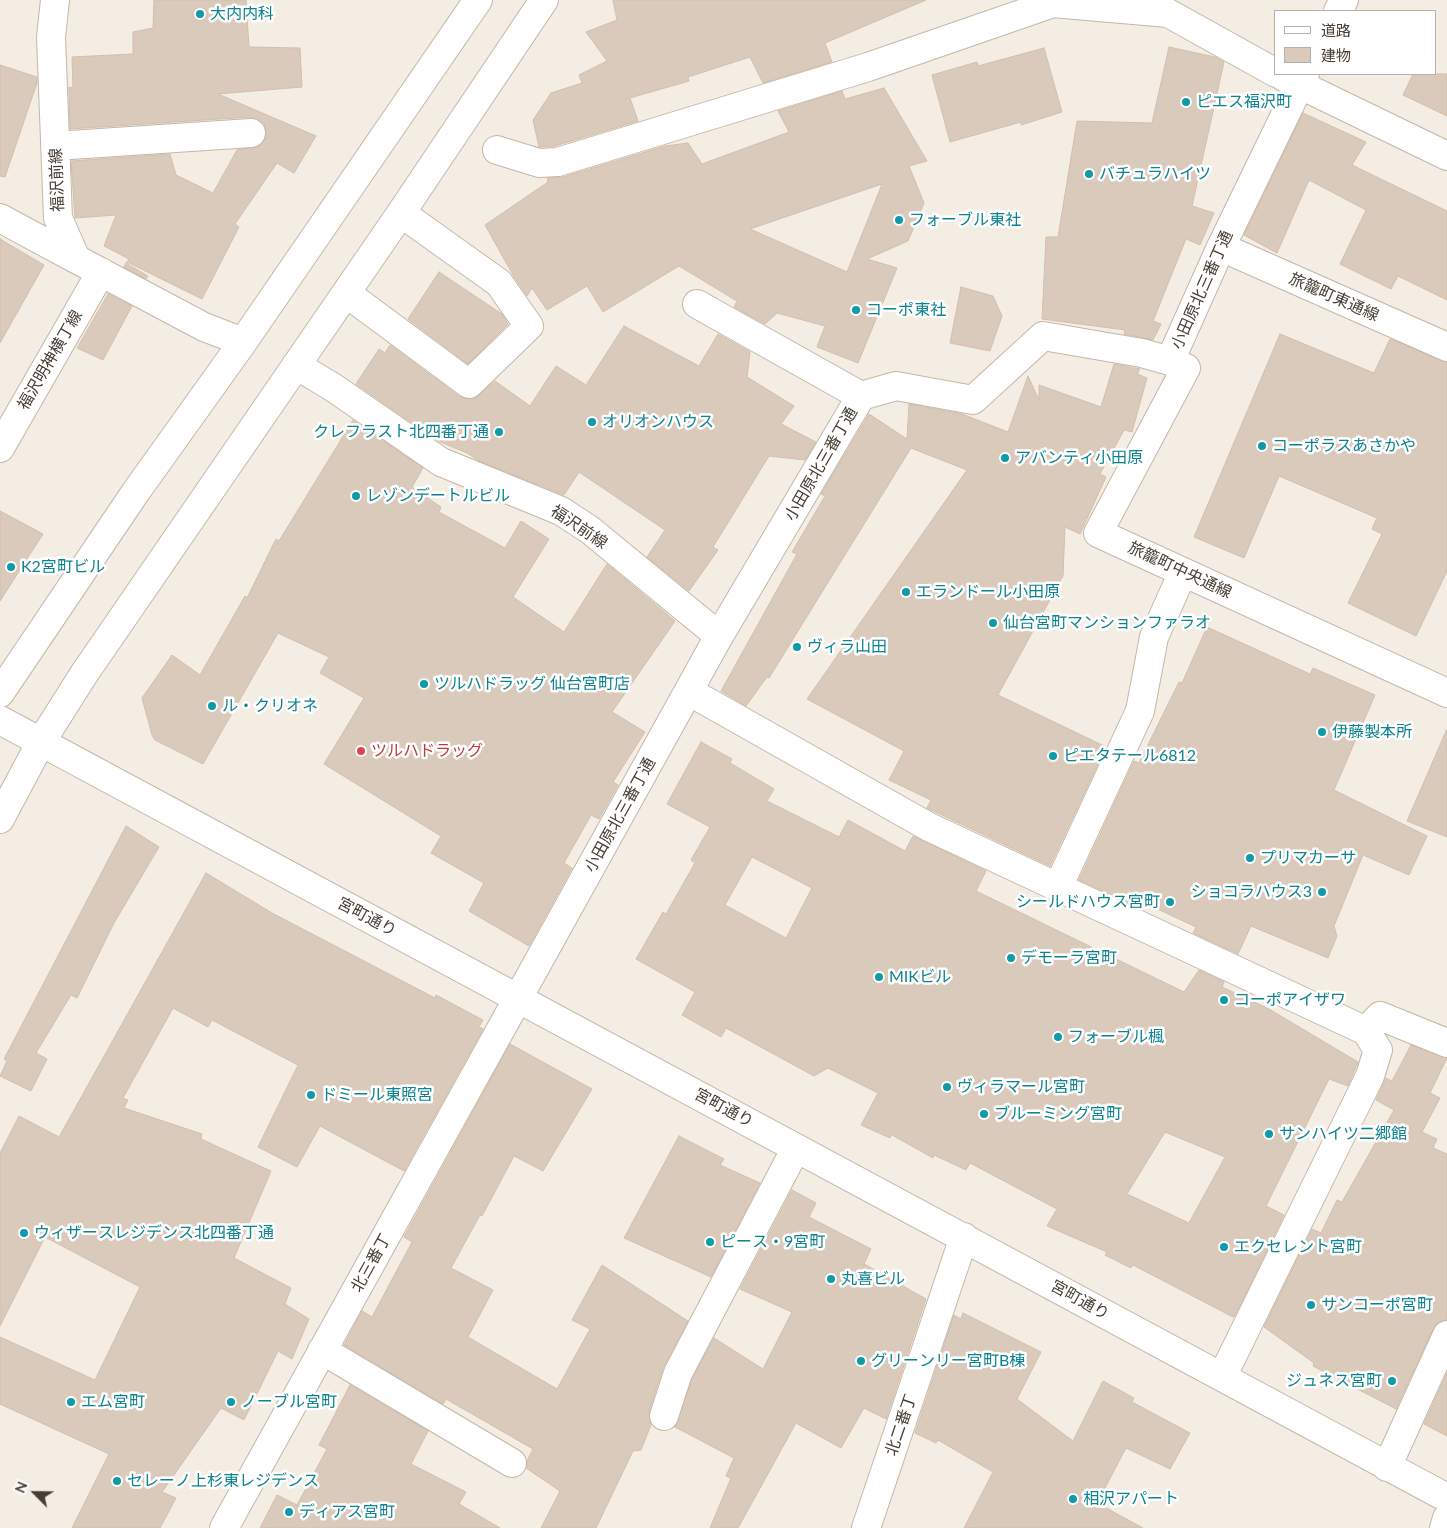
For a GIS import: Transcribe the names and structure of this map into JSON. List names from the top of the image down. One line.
{"streets":{"street":["福沢前線","小田原北三番丁通","旅籠町東通線","福沢明神横丁線","旅籠町中央通線","宮町通り","北三番丁","北二番丁"]},"crossings":[["福沢前線","小田原北三番丁通"],["小田原北三番丁通","旅籠町東通線"],["小田原北三番丁通","旅籠町中央通線"],["小田原北三番丁通","宮町通り"],["小田原北三番丁通","北三番丁"],["宮町通り","北三番丁"],["宮町通り","北二番丁"]],"places":["大内内科","ピエス福沢町","バチュラハイツ","フォーブル東社","コーポ東社","オリオンハウス","クレフラスト北四番丁通","コーポラスあさかや","アバンティ小田原","レゾンデートルビル","K2宮町ビル","エランドール小田原","仙台宮町マンションファラオ","ヴィラ山田","ツルハドラッグ 仙台宮町店","ル・クリオネ","伊藤製本所","ツルハドラッグ","ピエタテール6812","プリマカーサ","ショコラハウス3","シールドハウス宮町","デモーラ宮町","MIKビル","コーポアイザワ","フォーブル楓","ヴィラマール宮町","ドミール東照宮","ブルーミング宮町","サンハイツ二郷館","ウィザースレジデンス北四番丁通","ピース・9宮町","エクセレント宮町","丸喜ビル","サンコーポ宮町","グリーンリー宮町B棟","ジュネス宮町","エム宮町","ノーブル宮町","セレーノ上杉東レジデンス","相沢アパート","ディアス宮町"],"legend":["道路","建物"],"north":"top left"}
